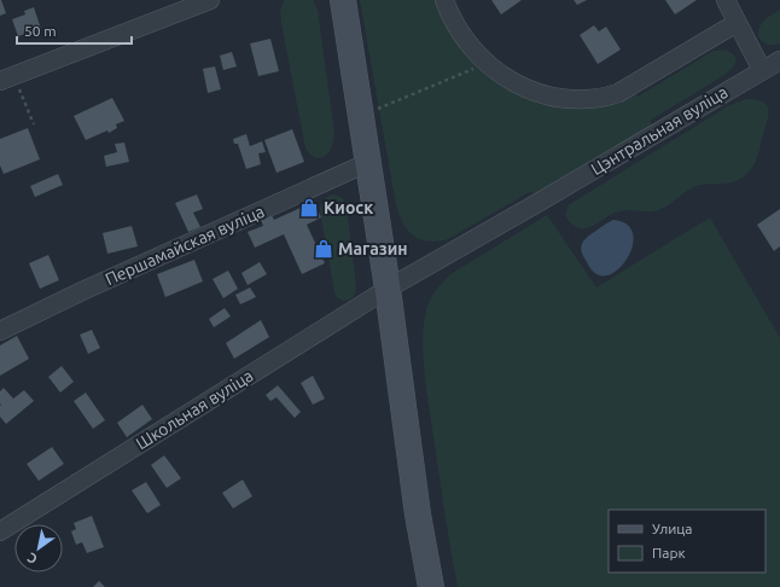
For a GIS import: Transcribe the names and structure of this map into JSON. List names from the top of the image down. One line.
{"streets":{"street":["Цэнтральная вуліца","Першамайская вуліца","Школьная вуліца"]},"crossings":[["Цэнтральная вуліца","Школьная вуліца"]],"places":{"shop":["Киоск","Магазин"]},"legend":["Улица","Парк"],"scale_bar":"50 m","north":"bottom left"}
